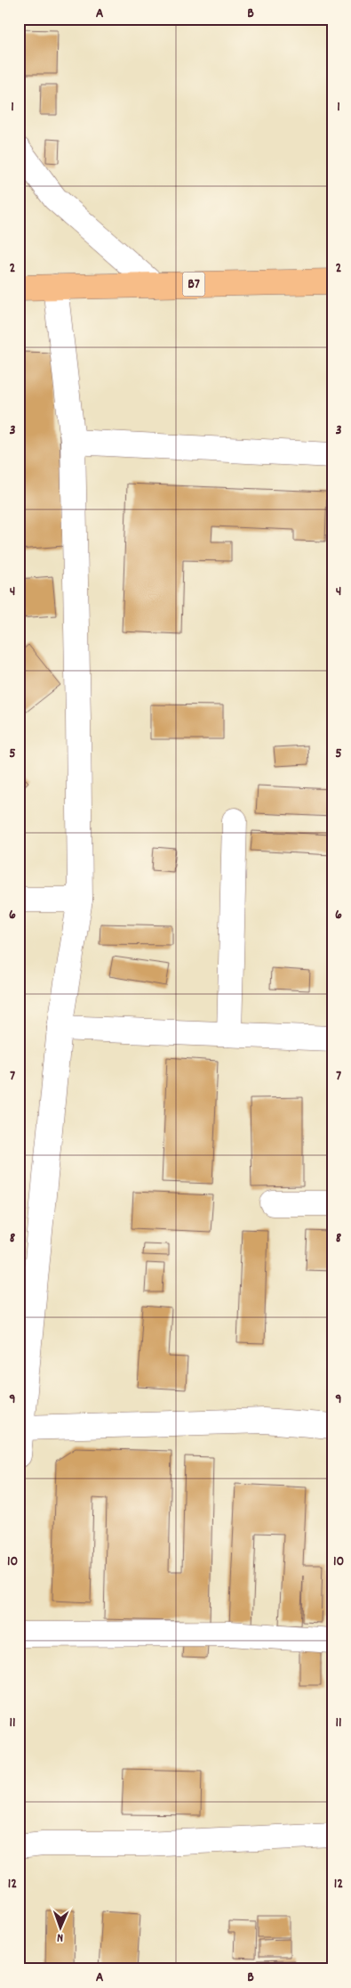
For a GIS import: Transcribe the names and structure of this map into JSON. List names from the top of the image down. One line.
{"streets":{"highway":["B7"]},"north":"bottom","grid":{"columns":["A","B"],"rows":["1","2","3","4","5","6","7","8","9","10","11","12"]}}
